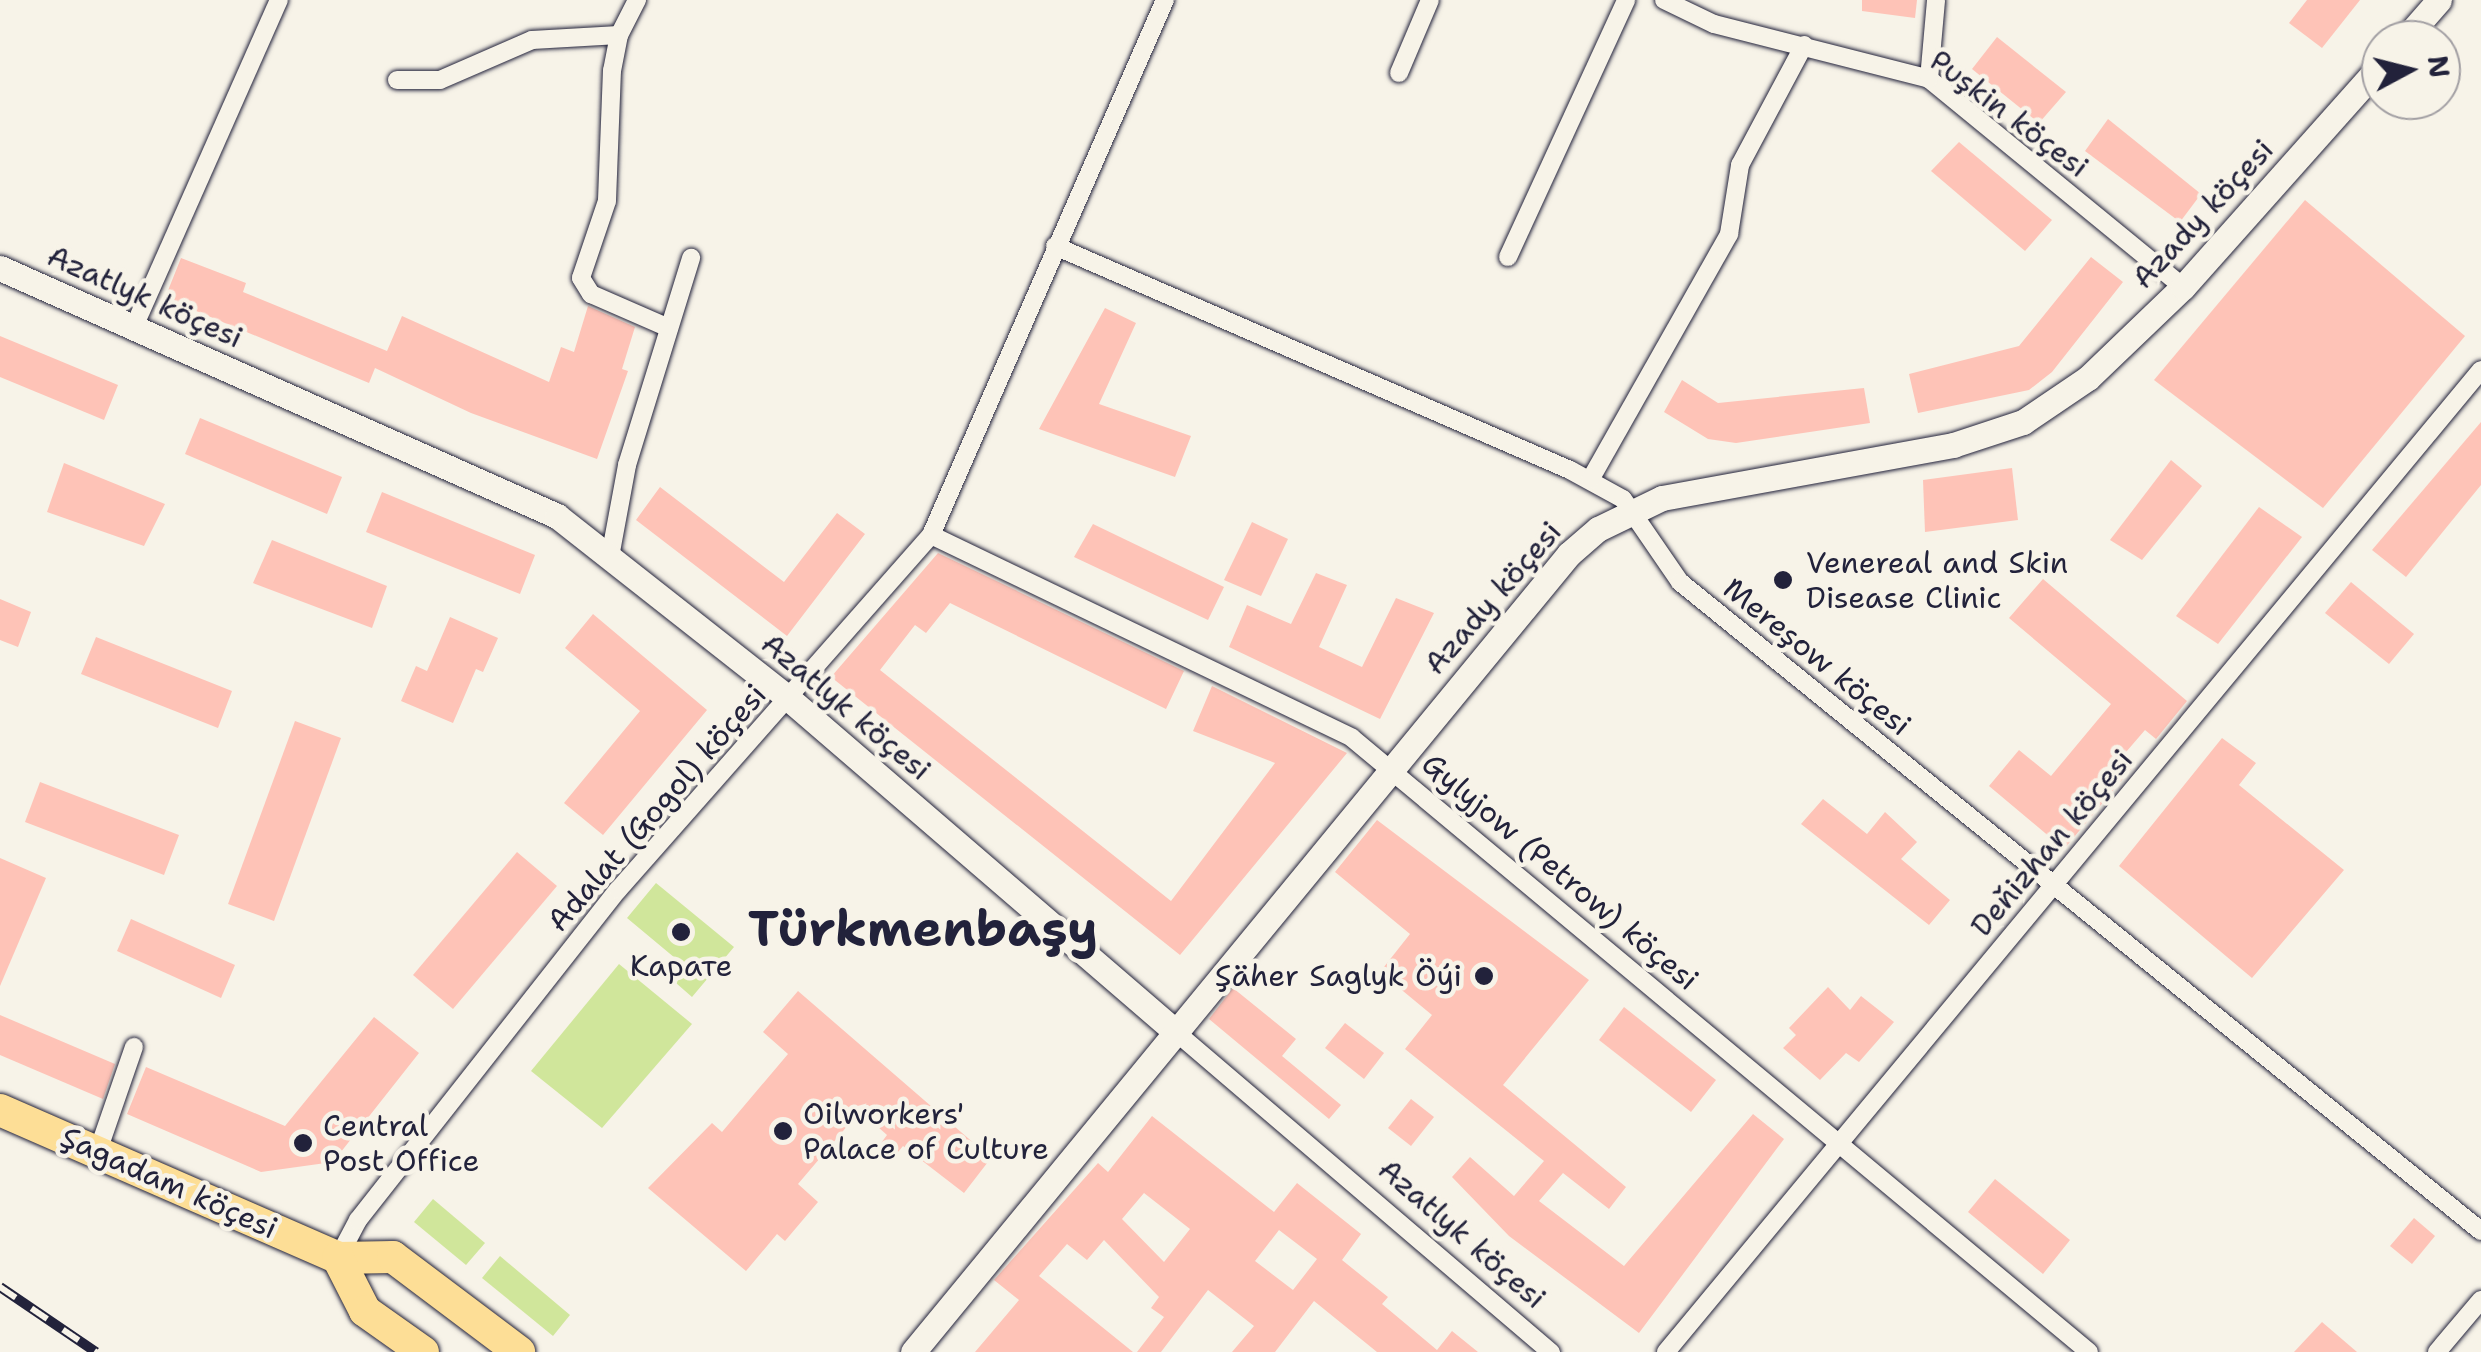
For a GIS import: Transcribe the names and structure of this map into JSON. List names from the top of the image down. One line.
{"streets":{"highway":["Şagadam köçesi"],"main road":["Azady köçesi","Azatlyk köçesi"],"street":["Puşkin köçesi","Mereşow köçesi","Adalat (Gogol) köçesi","Deňizhan köçesi","Gylyjow (Petrow) köçesi"]},"crossings":[["Puşkin köçesi","Azady köçesi"],["Azady köçesi","Azatlyk köçesi"],["Azady köçesi","Mereşow köçesi"],["Azady köçesi","Gylyjow (Petrow) köçesi"],["Azatlyk köçesi","Adalat (Gogol) köçesi"],["Mereşow köçesi","Adalat (Gogol) köçesi"],["Mereşow köçesi","Deňizhan köçesi"],["Adalat (Gogol) köçesi","Gylyjow (Petrow) köçesi"],["Adalat (Gogol) köçesi","Şagadam köçesi"],["Deňizhan köçesi","Gylyjow (Petrow) köçesi"]],"districts":["Türkmenbaşy"],"places":["Venereal and Skin Disease Clinic","Карате","Şäher Saglyk Öýi","Oilworkers' Palace of Culture","Central Post Office"],"north":"right"}
